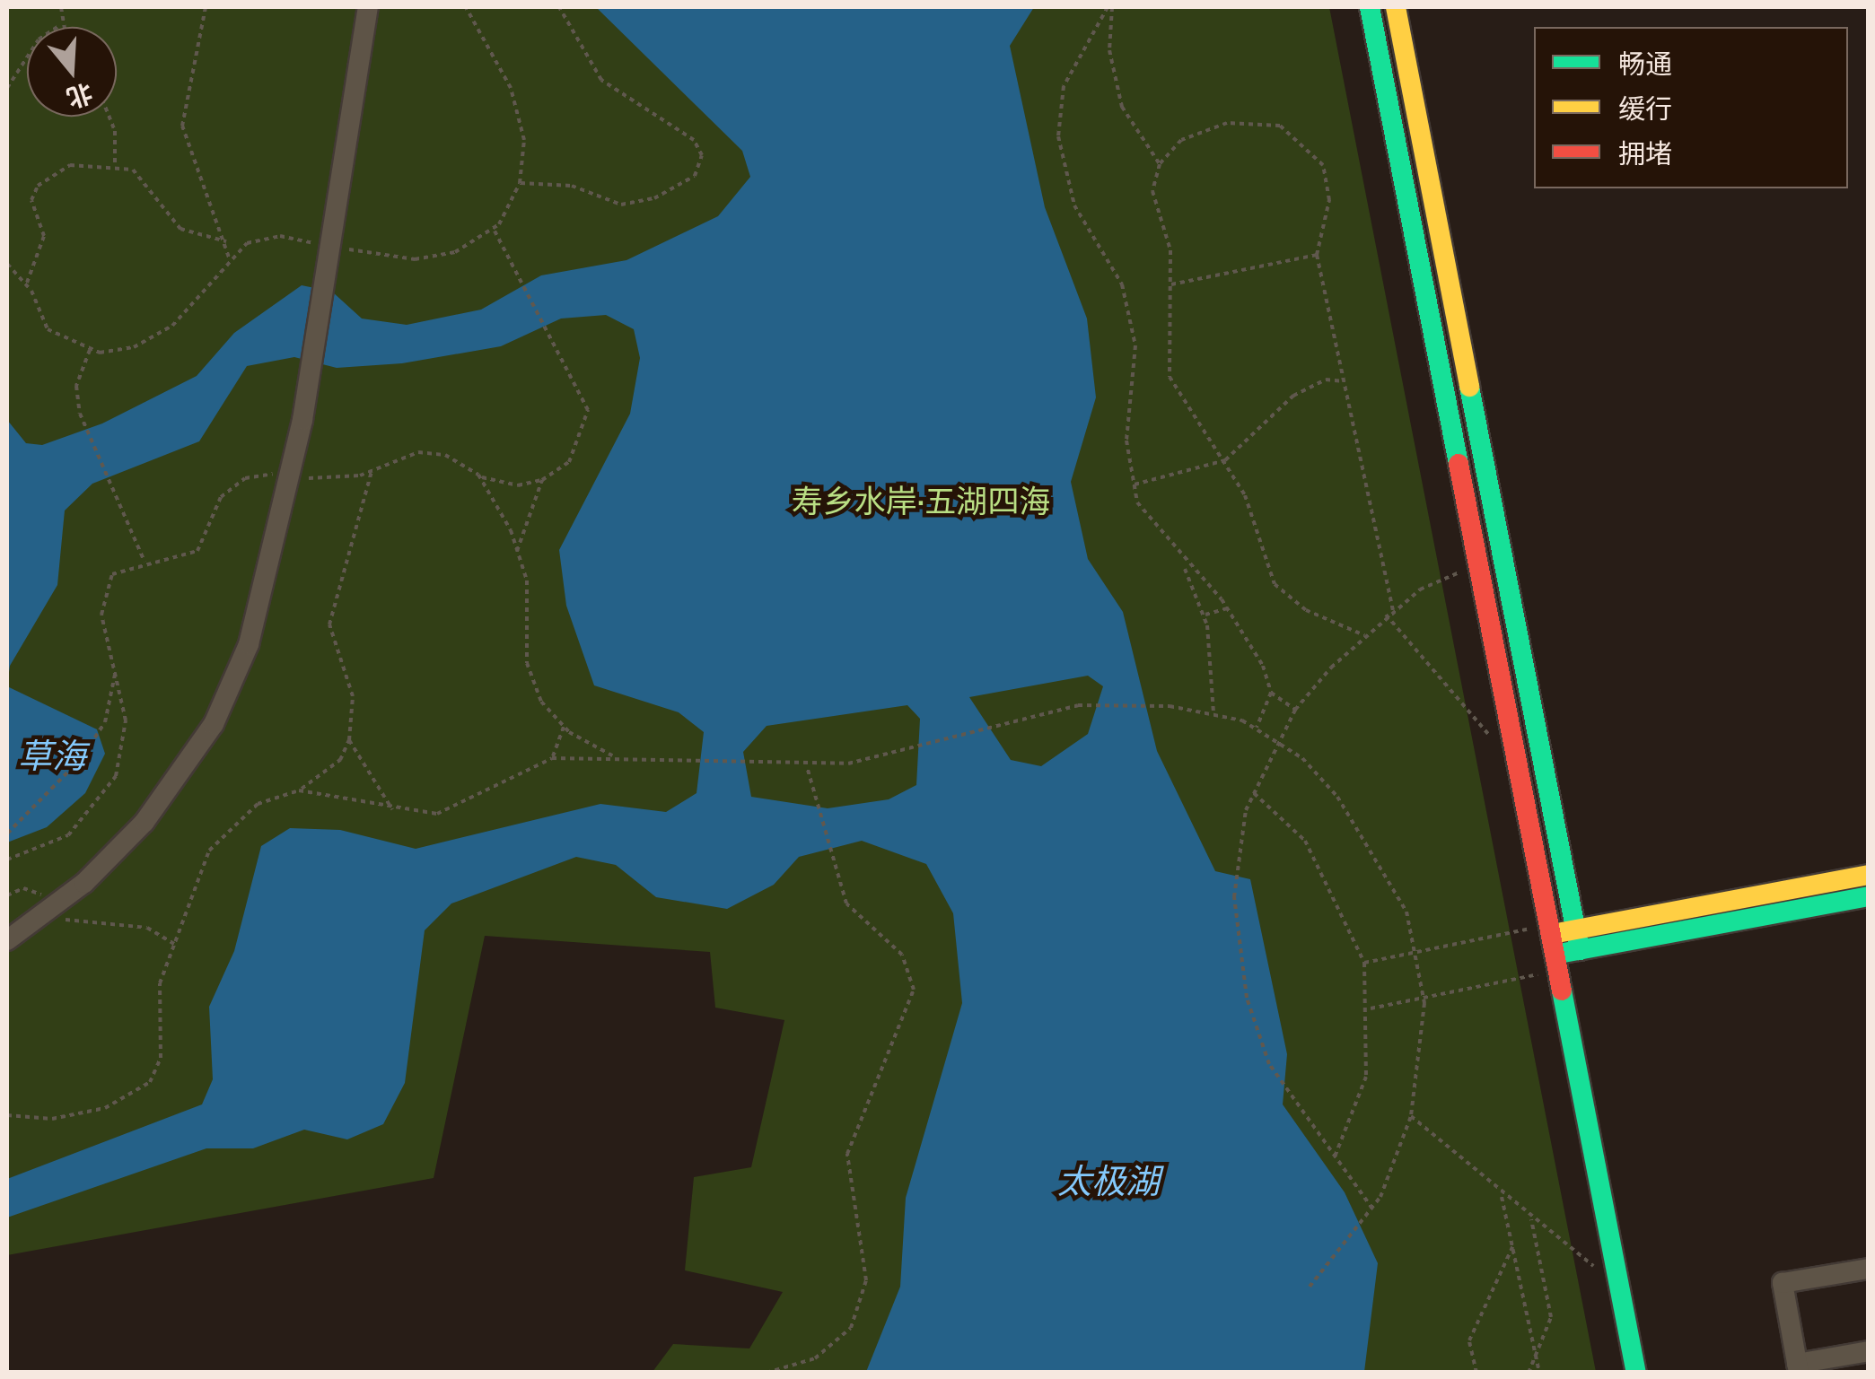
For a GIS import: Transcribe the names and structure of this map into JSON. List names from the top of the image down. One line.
{"water":["草海","太极湖"],"parks":["寿乡水岸·五湖四海"],"legend":["畅通","缓行","拥堵"],"north":"bottom"}
